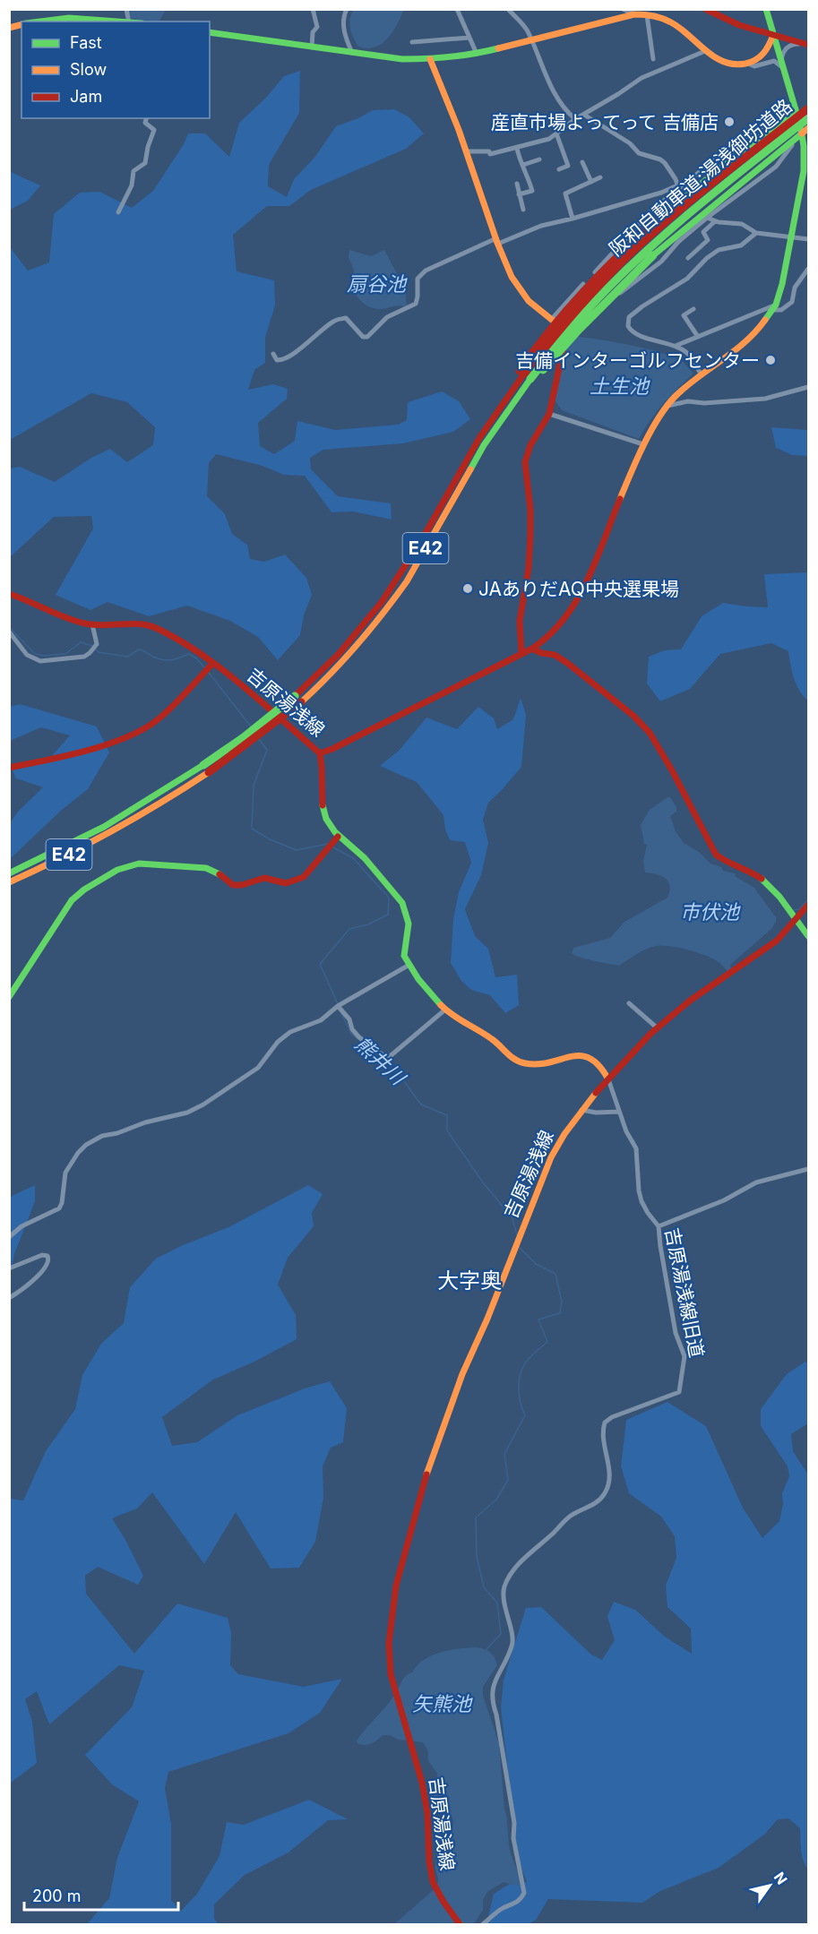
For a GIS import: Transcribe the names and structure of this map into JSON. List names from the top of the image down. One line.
{"streets":{"main road":["阪和自動車道;湯浅御坊道路","E42","吉原湯浅線"],"street":["吉原湯浅線旧道"]},"crossings":[["吉原湯浅線","吉原湯浅線旧道"]],"districts":["大字奥"],"water":["扇谷池","土生池","市伏池","熊井川","矢熊池"],"places":["産直市場よってって 吉備店","吉備インターゴルフセンター","JAありだAQ中央選果場"],"legend":["Fast","Slow","Jam"],"scale_bar":"200 m","north":"top right"}
